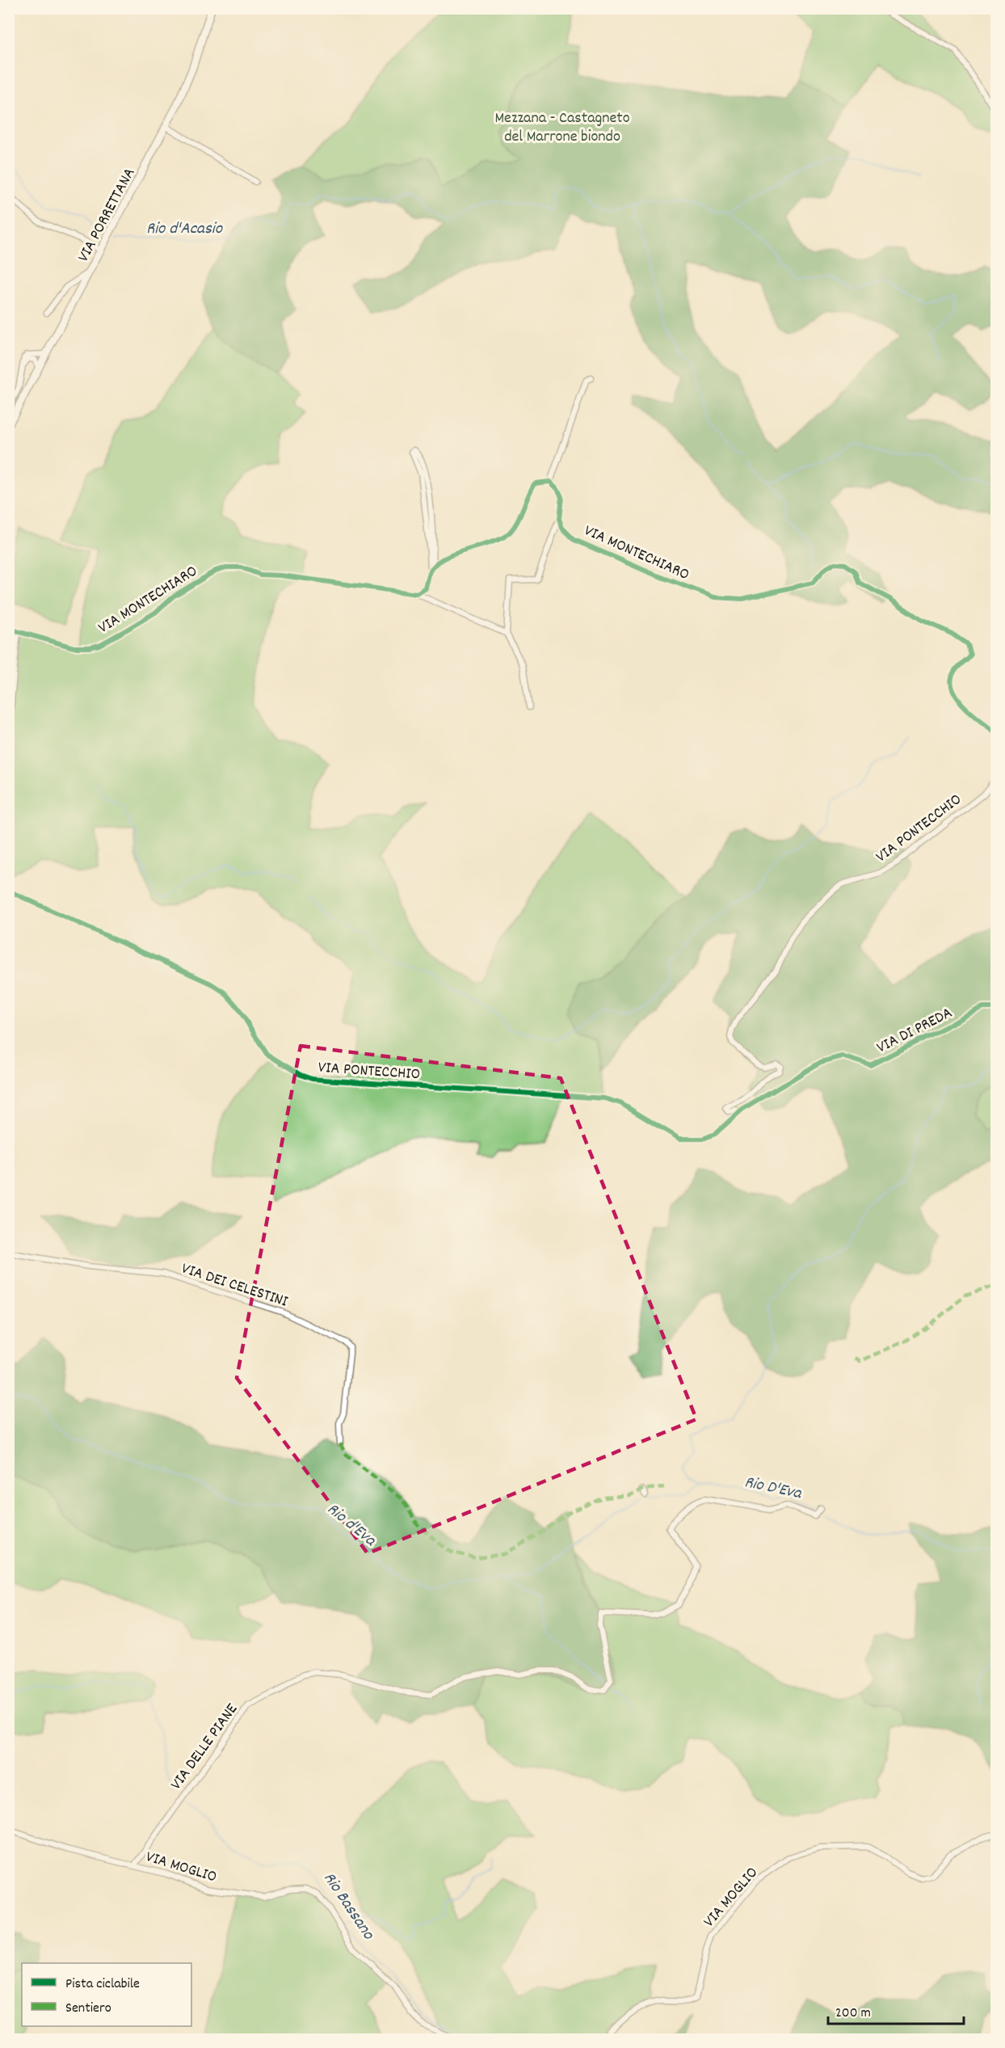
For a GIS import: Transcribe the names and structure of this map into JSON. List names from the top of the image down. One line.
{"streets":{"main road":["VIA PORRETTANA"],"street":["VIA MONTECHIARO","VIA PONTECCHIO","VIA DI PREDA","VIA DEI CELESTINI","VIA DELLE PIANE","VIA MOGLIO"]},"crossings":[["VIA PONTECCHIO","VIA DI PREDA"],["VIA DELLE PIANE","VIA MOGLIO"]],"water":["Rio d'Acasio","Rio D'Eva","Rio d'Eva","Rio Bassano"],"parks":["Mezzana - Castagneto del Marrone biondo"],"legend":["Pista ciclabile","Sentiero"],"scale_bar":"200 m"}
